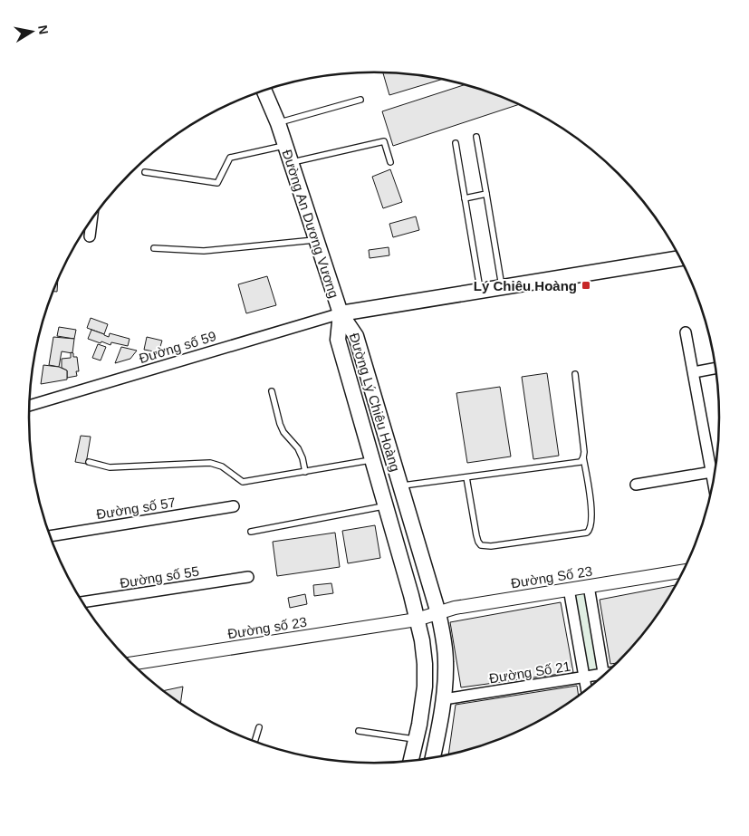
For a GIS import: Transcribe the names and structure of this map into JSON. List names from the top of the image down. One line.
{"streets":{"main road":["Đường An Dương Vương","Đường Lý Chiêu Hoàng"],"street":["Đường số 59","Đường số 57","Đường số 55","Đường Số 23","Đường số 23","Đường Số 21"]},"crossings":[["Đường An Dương Vương","Đường số 59"],["Đường An Dương Vương","Đường Lý Chiêu Hoàng"],["Đường số 59","Đường Lý Chiêu Hoàng"],["Đường Lý Chiêu Hoàng","Đường Số 23"],["Đường Lý Chiêu Hoàng","Đường số 23"],["Đường Lý Chiêu Hoàng","Đường Số 21"],["Đường Số 23","Đường số 23"]],"places":{"transit":["Lý Chiêu Hoàng"]},"north":"right"}
